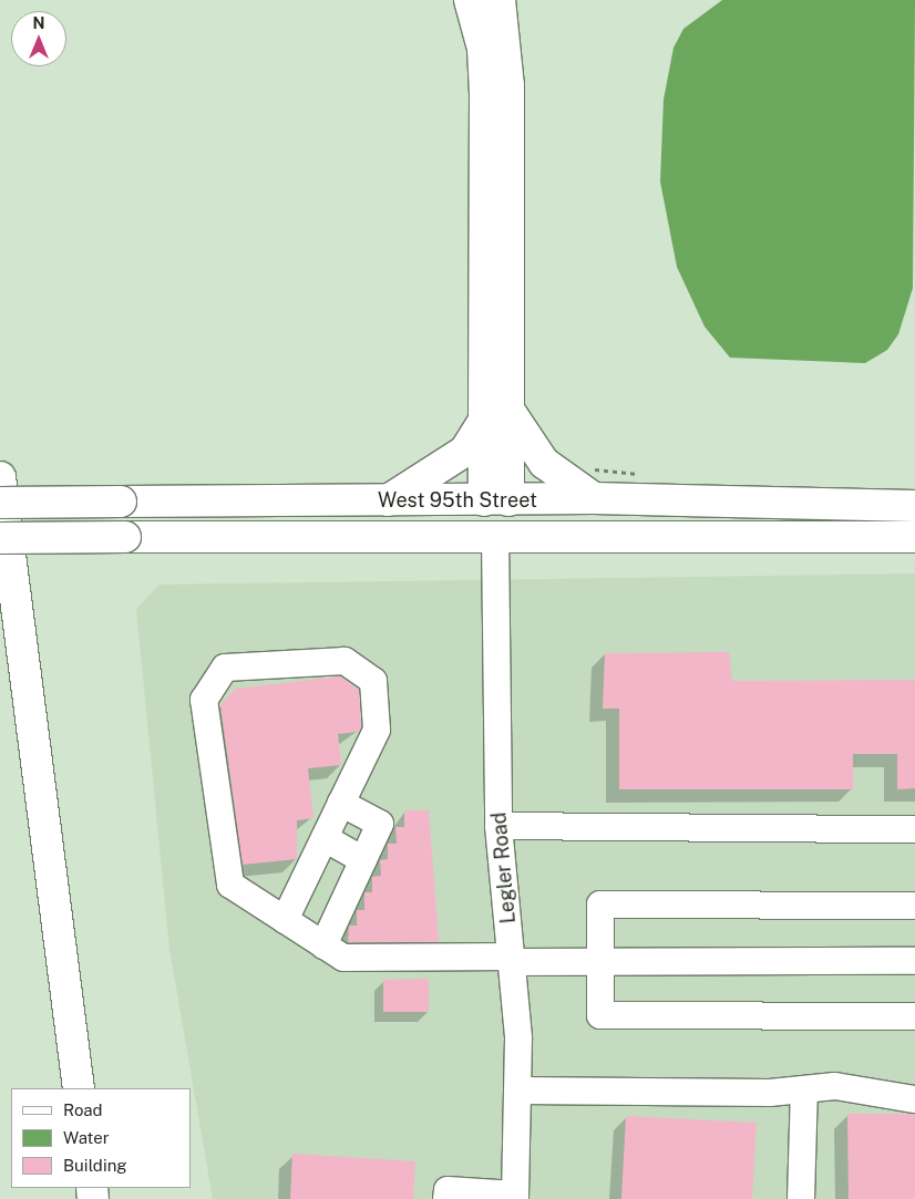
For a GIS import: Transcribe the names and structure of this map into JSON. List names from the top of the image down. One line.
{"streets":{"main road":["West 95th Street"],"street":["Legler Road"]},"crossings":[["West 95th Street","Legler Road"]],"legend":["Road","Water","Building"],"north":"top"}
